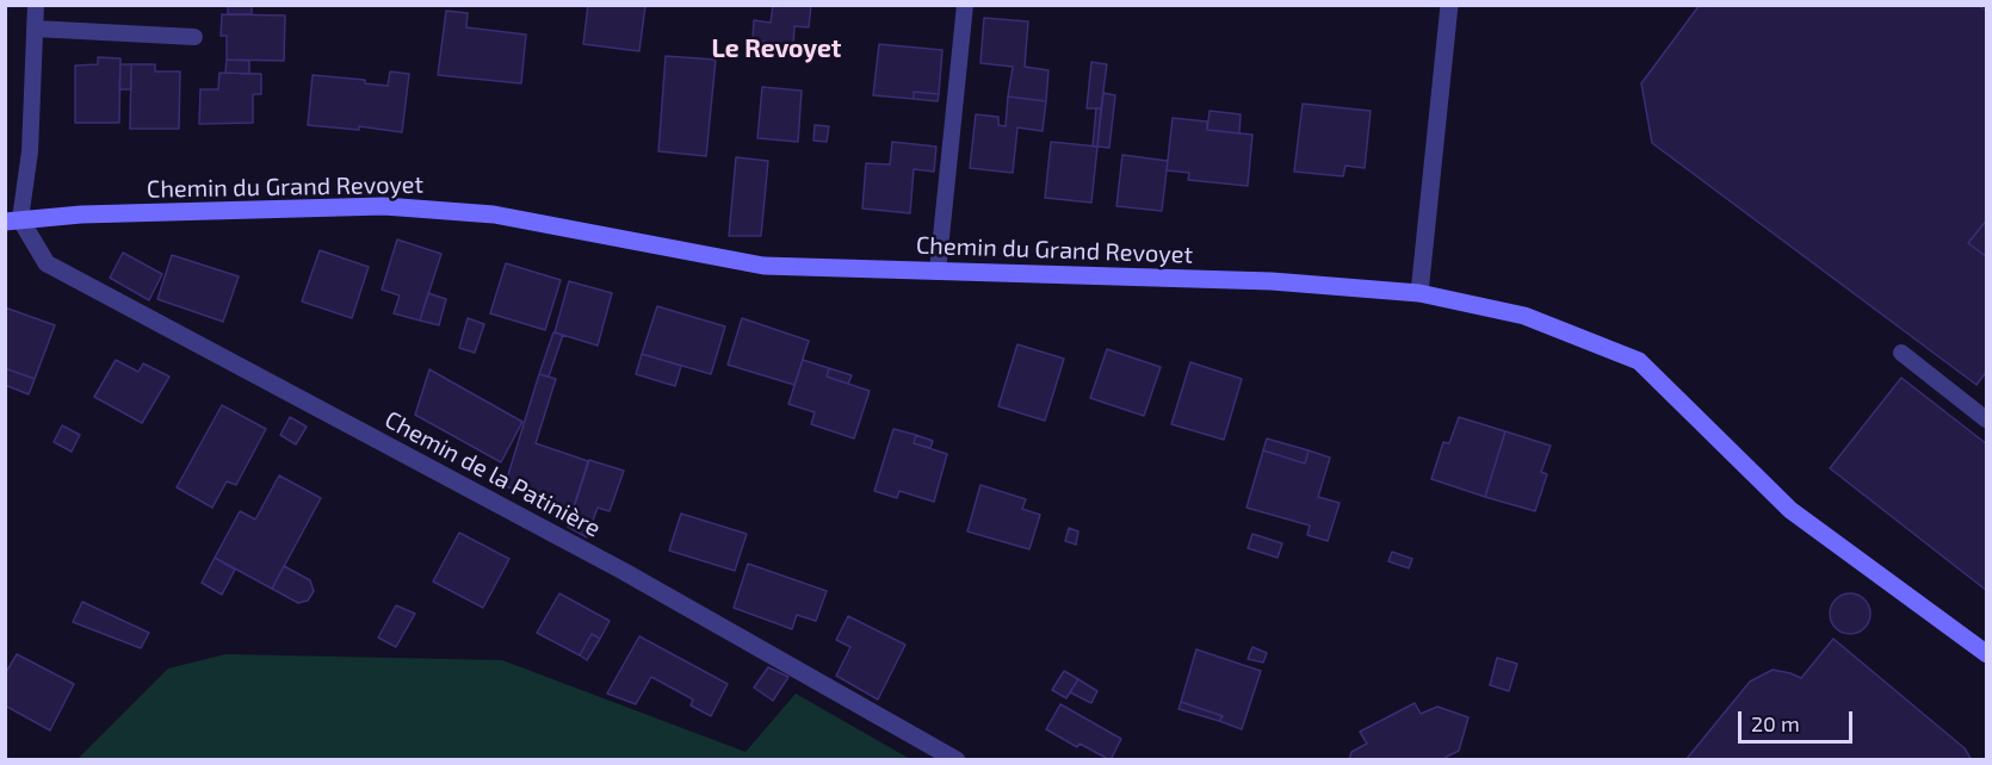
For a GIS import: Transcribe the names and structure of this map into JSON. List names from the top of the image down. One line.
{"streets":{"street":["Chemin du Grand Revoyet","Chemin de la Patinière"]},"crossings":[["Chemin du Grand Revoyet","Chemin de la Patinière"]],"districts":["Le Revoyet"],"scale_bar":"20 m"}
